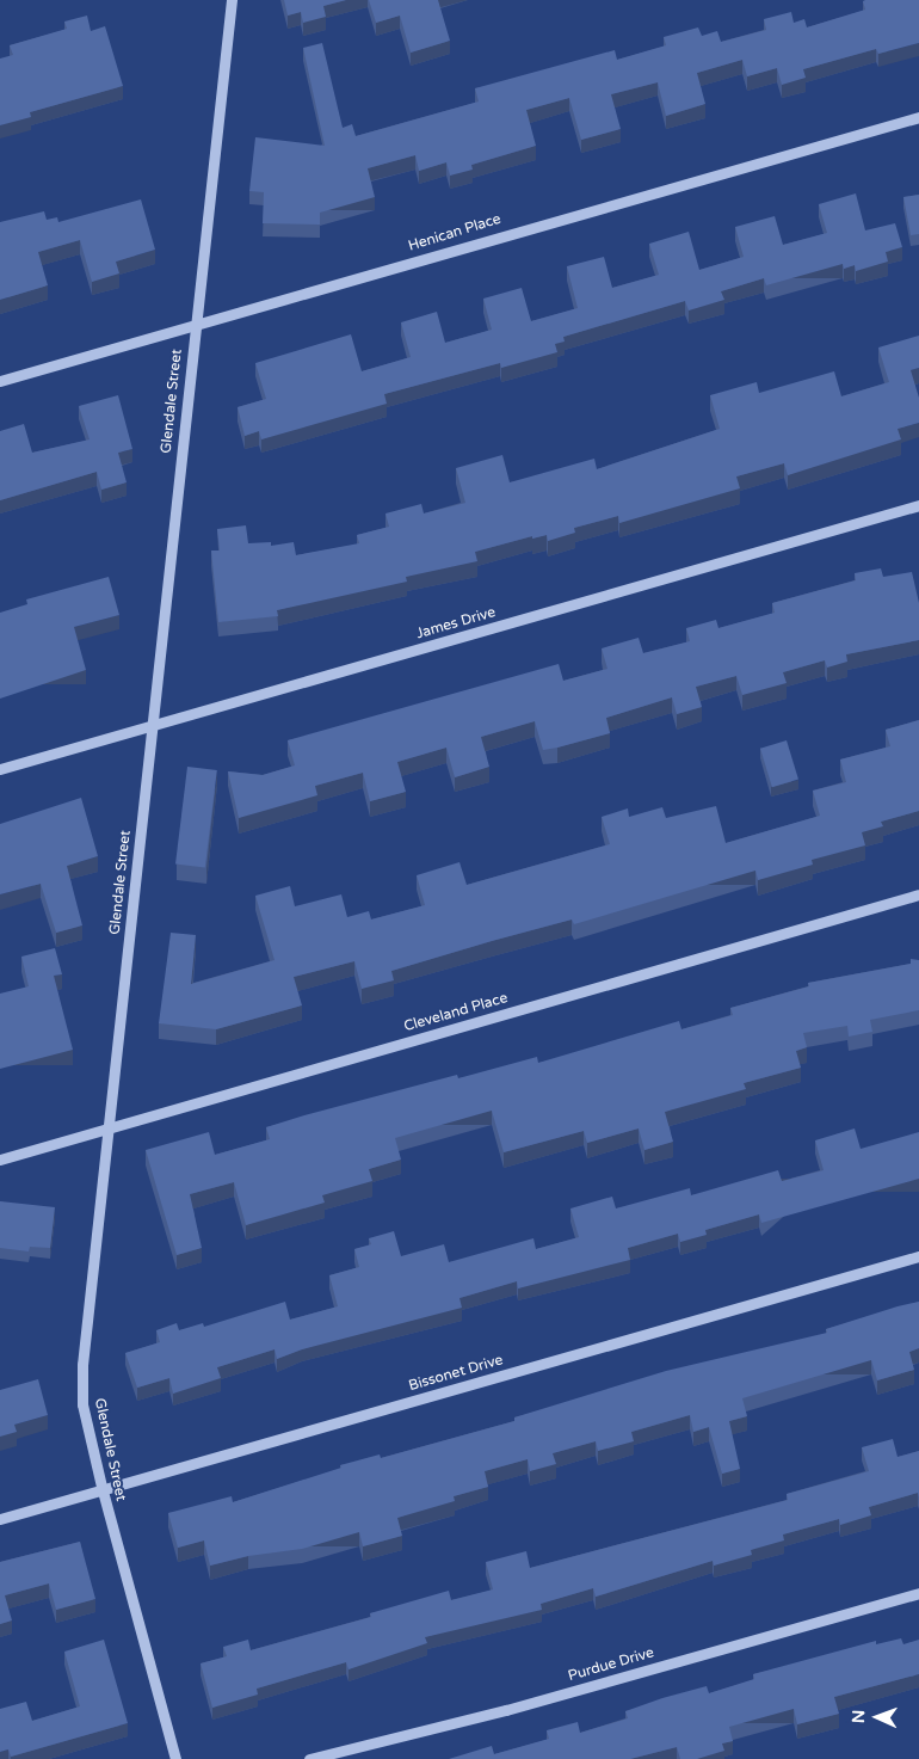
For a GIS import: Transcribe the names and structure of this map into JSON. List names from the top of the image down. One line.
{"streets":{"street":["Henican Place","Glendale Street","James Drive","Cleveland Place","Bissonet Drive","Purdue Drive"]},"crossings":[["Henican Place","Glendale Street"],["Glendale Street","James Drive"],["Glendale Street","Cleveland Place"],["Glendale Street","Bissonet Drive"]],"north":"left"}
